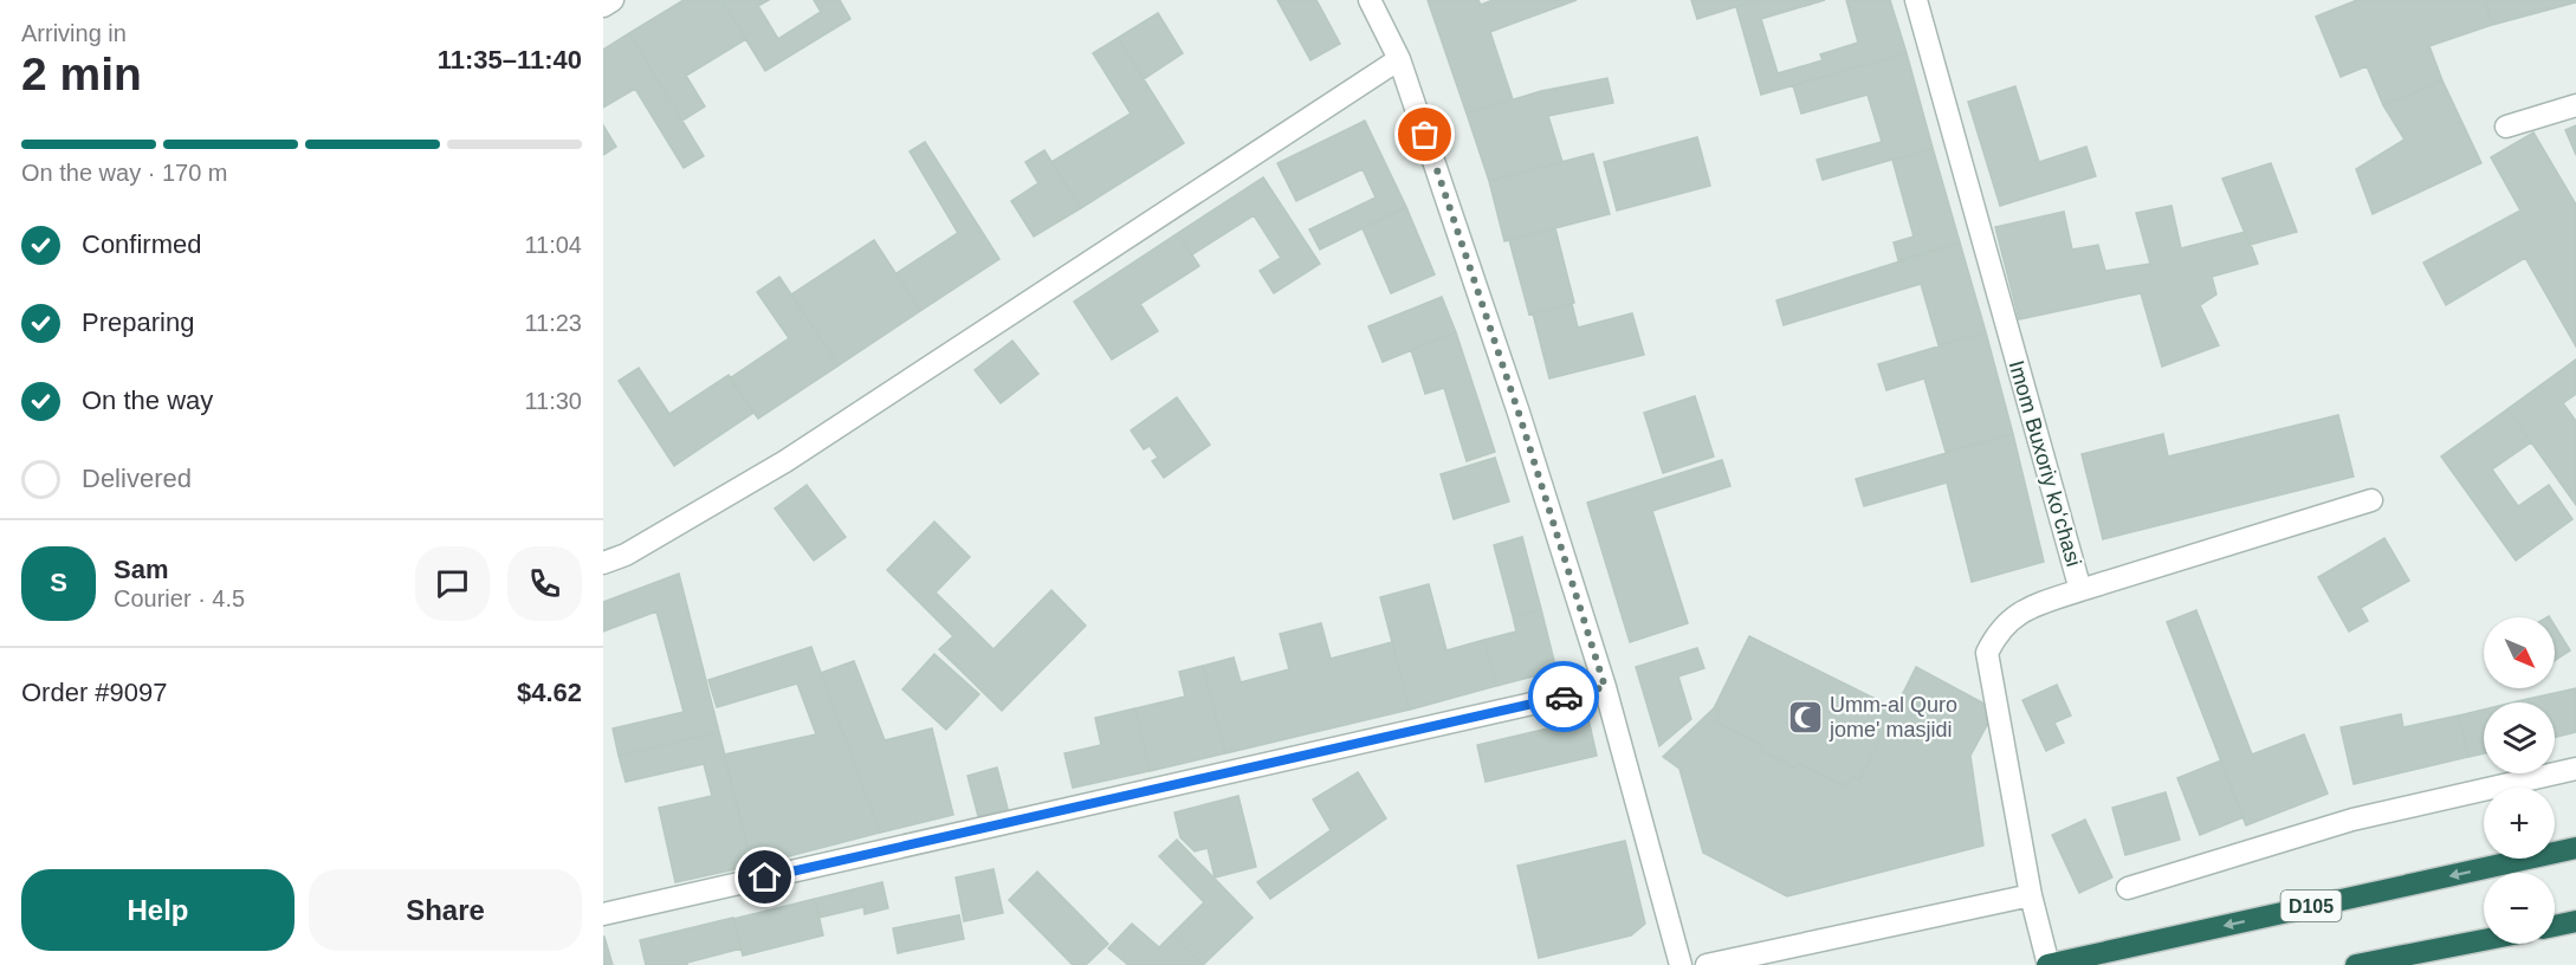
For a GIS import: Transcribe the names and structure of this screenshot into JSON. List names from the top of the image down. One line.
{"streets":{"highway":["D105"],"street":["Imom Buxoriy koʻchasi"]},"crossings":[["Imom Buxoriy koʻchasi","D105"]],"places":{"mosque":["Umm-al Quro jome' masjidi"]},"north":"bottom right","page":{"heading":["2 min","Arriving in","11:35–11:40"],"panel":["Sam","Courier · 4.5","Order #9097","$4.62"],"bar":"On the way · 170 m","list":[["Confirmed","11:04"],["Preparing","11:23"],["On the way","11:30"],"Delivered"],"round":"S","map_buttons":["+","−"],"buttons":["Help","Share"]}}
